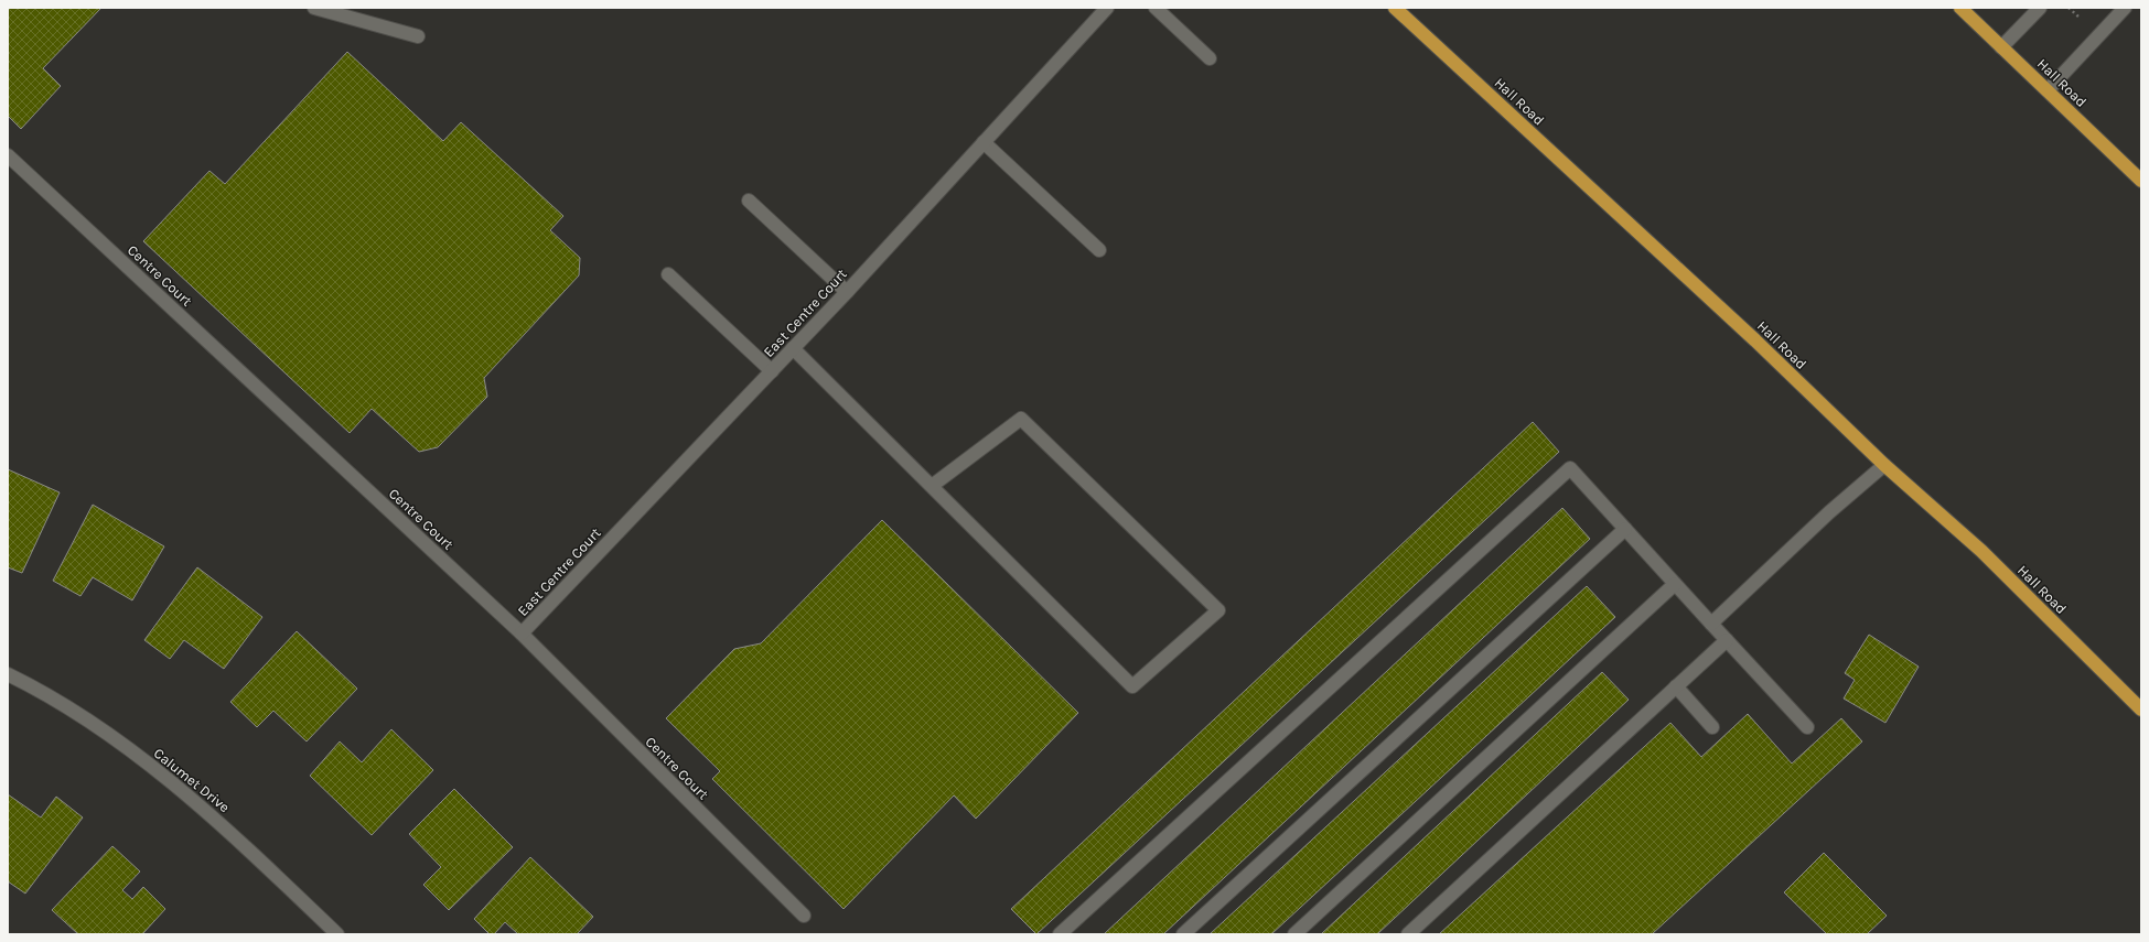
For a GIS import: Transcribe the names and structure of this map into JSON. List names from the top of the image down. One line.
{"streets":{"highway":["Hall Road"],"street":["Centre Court","East Centre Court","Calumet Drive"]},"crossings":[["Centre Court","East Centre Court"]]}
